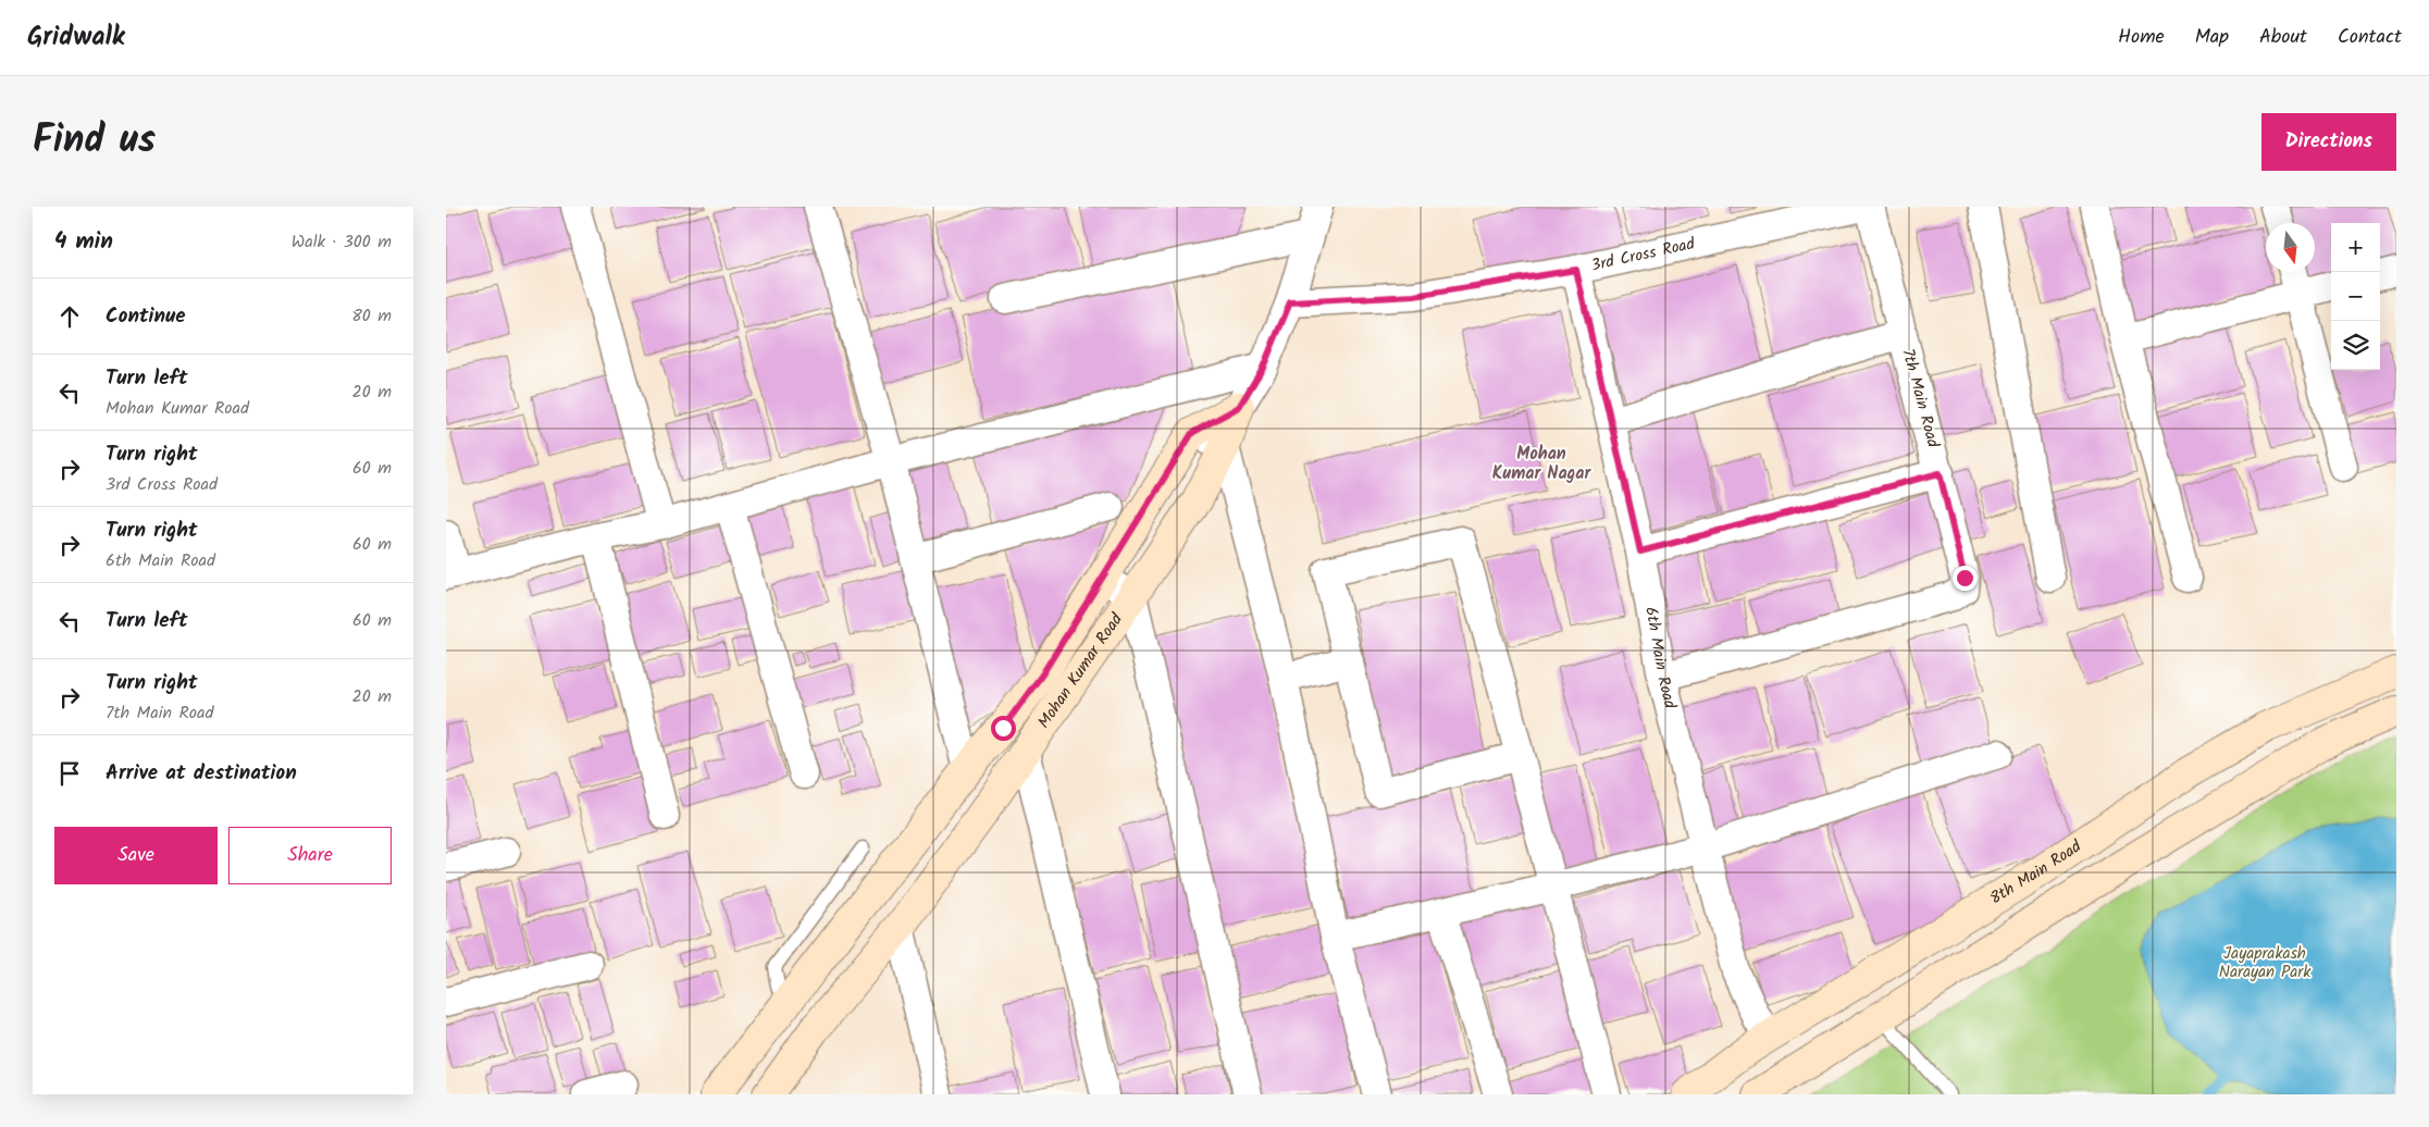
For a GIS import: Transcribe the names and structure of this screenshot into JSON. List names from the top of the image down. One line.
{"streets":{"street":["3rd Cross Road","7th Main Road","6th Main Road","Mohan Kumar Road","8th Main Road"]},"crossings":[["3rd Cross Road","6th Main Road"],["3rd Cross Road","Mohan Kumar Road"],["7th Main Road","6th Main Road"],["6th Main Road","8th Main Road"]],"districts":["Mohan Kumar Nagar"],"parks":["Jayaprakash Narayan Park"],"north":"bottom","page":{"header":"Gridwalk","nav":["Home","Map","About","Contact"],"title":"Find us","buttons":["Directions",["Save","Share"]],"heading":["4 min","Walk · 300 m"],"map_buttons":["+","−"],"list":[["Continue","80 m"],["Turn left","Mohan Kumar Road","20 m"],["Turn right","3rd Cross Road","60 m"],["Turn right","6th Main Road","60 m"],["Turn left","60 m"],["Turn right","7th Main Road","20 m"],"Arrive at destination"]}}
